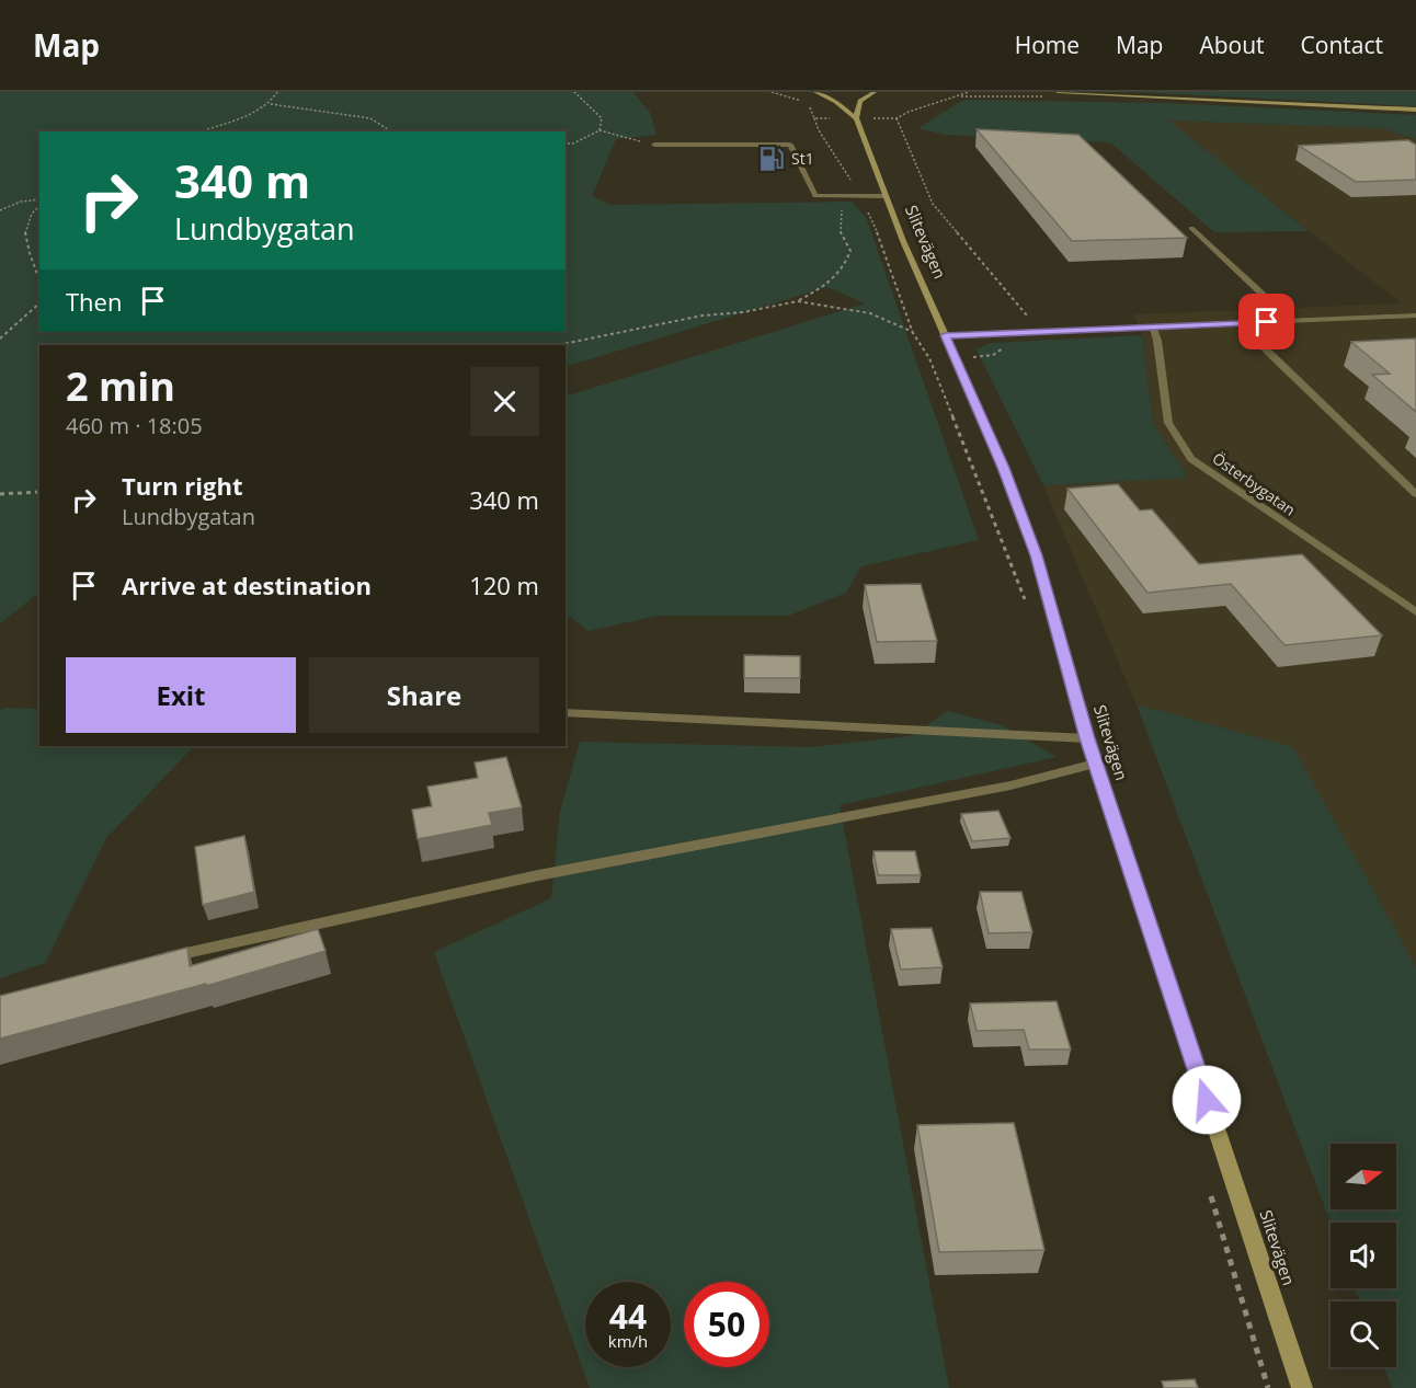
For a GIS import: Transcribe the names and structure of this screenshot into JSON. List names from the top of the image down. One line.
{"streets":{"main road":["Slitevägen"],"street":["Österbygatan"]},"places":{"fuel station":["St1"]},"north":"right","page":{"header":"Map","nav":["Home","Map","About","Contact"],"turn":["340 m","Lundbygatan"],"then":"Then","heading":["2 min","460 m · 18:05"],"list":[{"name":"Turn right","note":"Lundbygatan","value":"340 m"},{"name":"Arrive at destination","value":"120 m"}],"buttons":["Exit","Share"],"speed":"44 km/h","limit":"50"}}
